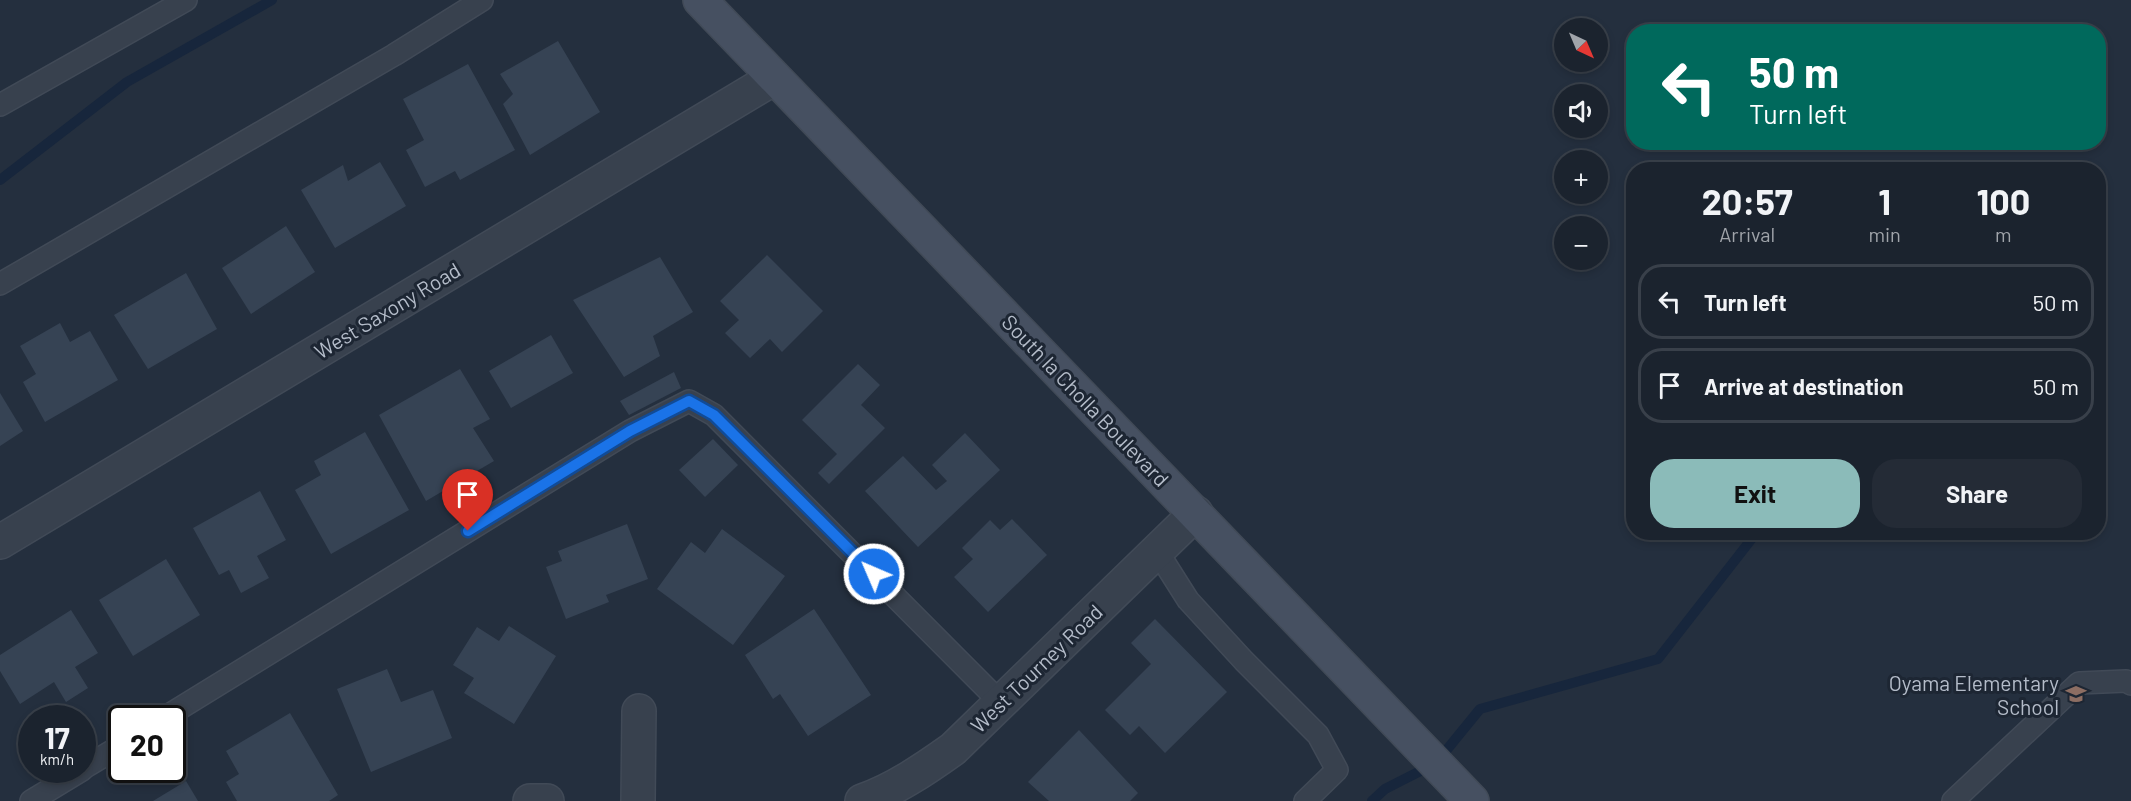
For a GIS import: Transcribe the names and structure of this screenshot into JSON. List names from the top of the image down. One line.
{"streets":{"main road":["South la Cholla Boulevard"],"street":["West Saxony Road","West Tourney Road"]},"crossings":[["West Saxony Road","South la Cholla Boulevard"],["South la Cholla Boulevard","West Tourney Road"]],"places":{"school or university":["Oyama Elementary School"]},"north":"bottom right","page":{"map_buttons":["+","−"],"turn":["50 m","Turn left"],"eta":["20:57","Arrival","1","min","100","m"],"list":[{"name":"Turn left","value":"50 m"},{"name":"Arrive at destination","value":"50 m"}],"buttons":["Exit","Share"],"speed":"17 km/h","limit":"20"}}
